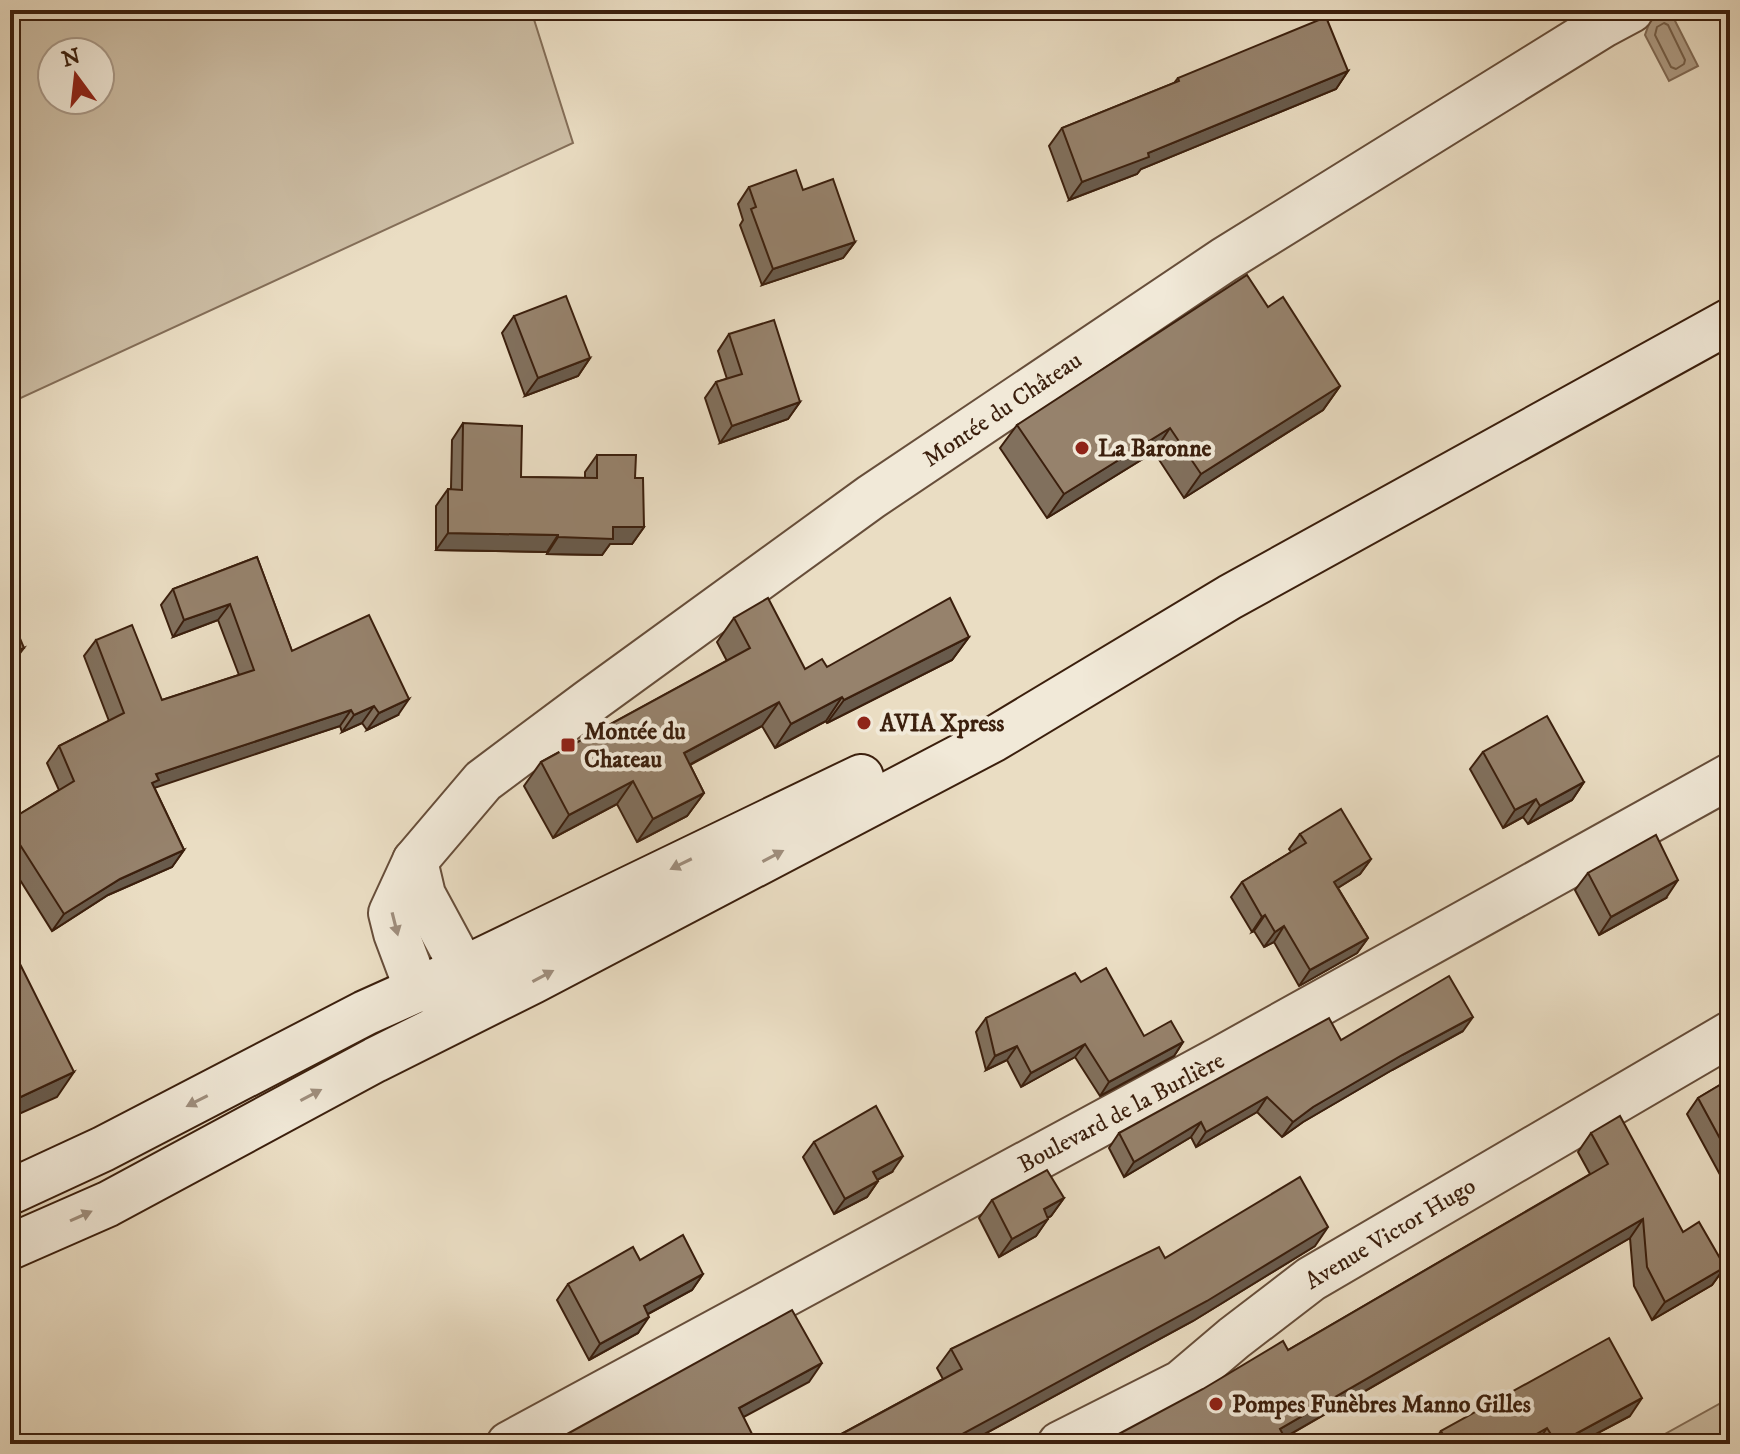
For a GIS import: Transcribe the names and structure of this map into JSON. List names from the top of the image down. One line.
{"streets":{"street":["Montée du Château","Boulevard de la Burlière","Avenue Victor Hugo"]},"places":{"other":["La Baronne","AVIA Xpress","Pompes Funèbres Manno Gilles"],"transit":["Montée du Chateau"]},"north":"top"}
